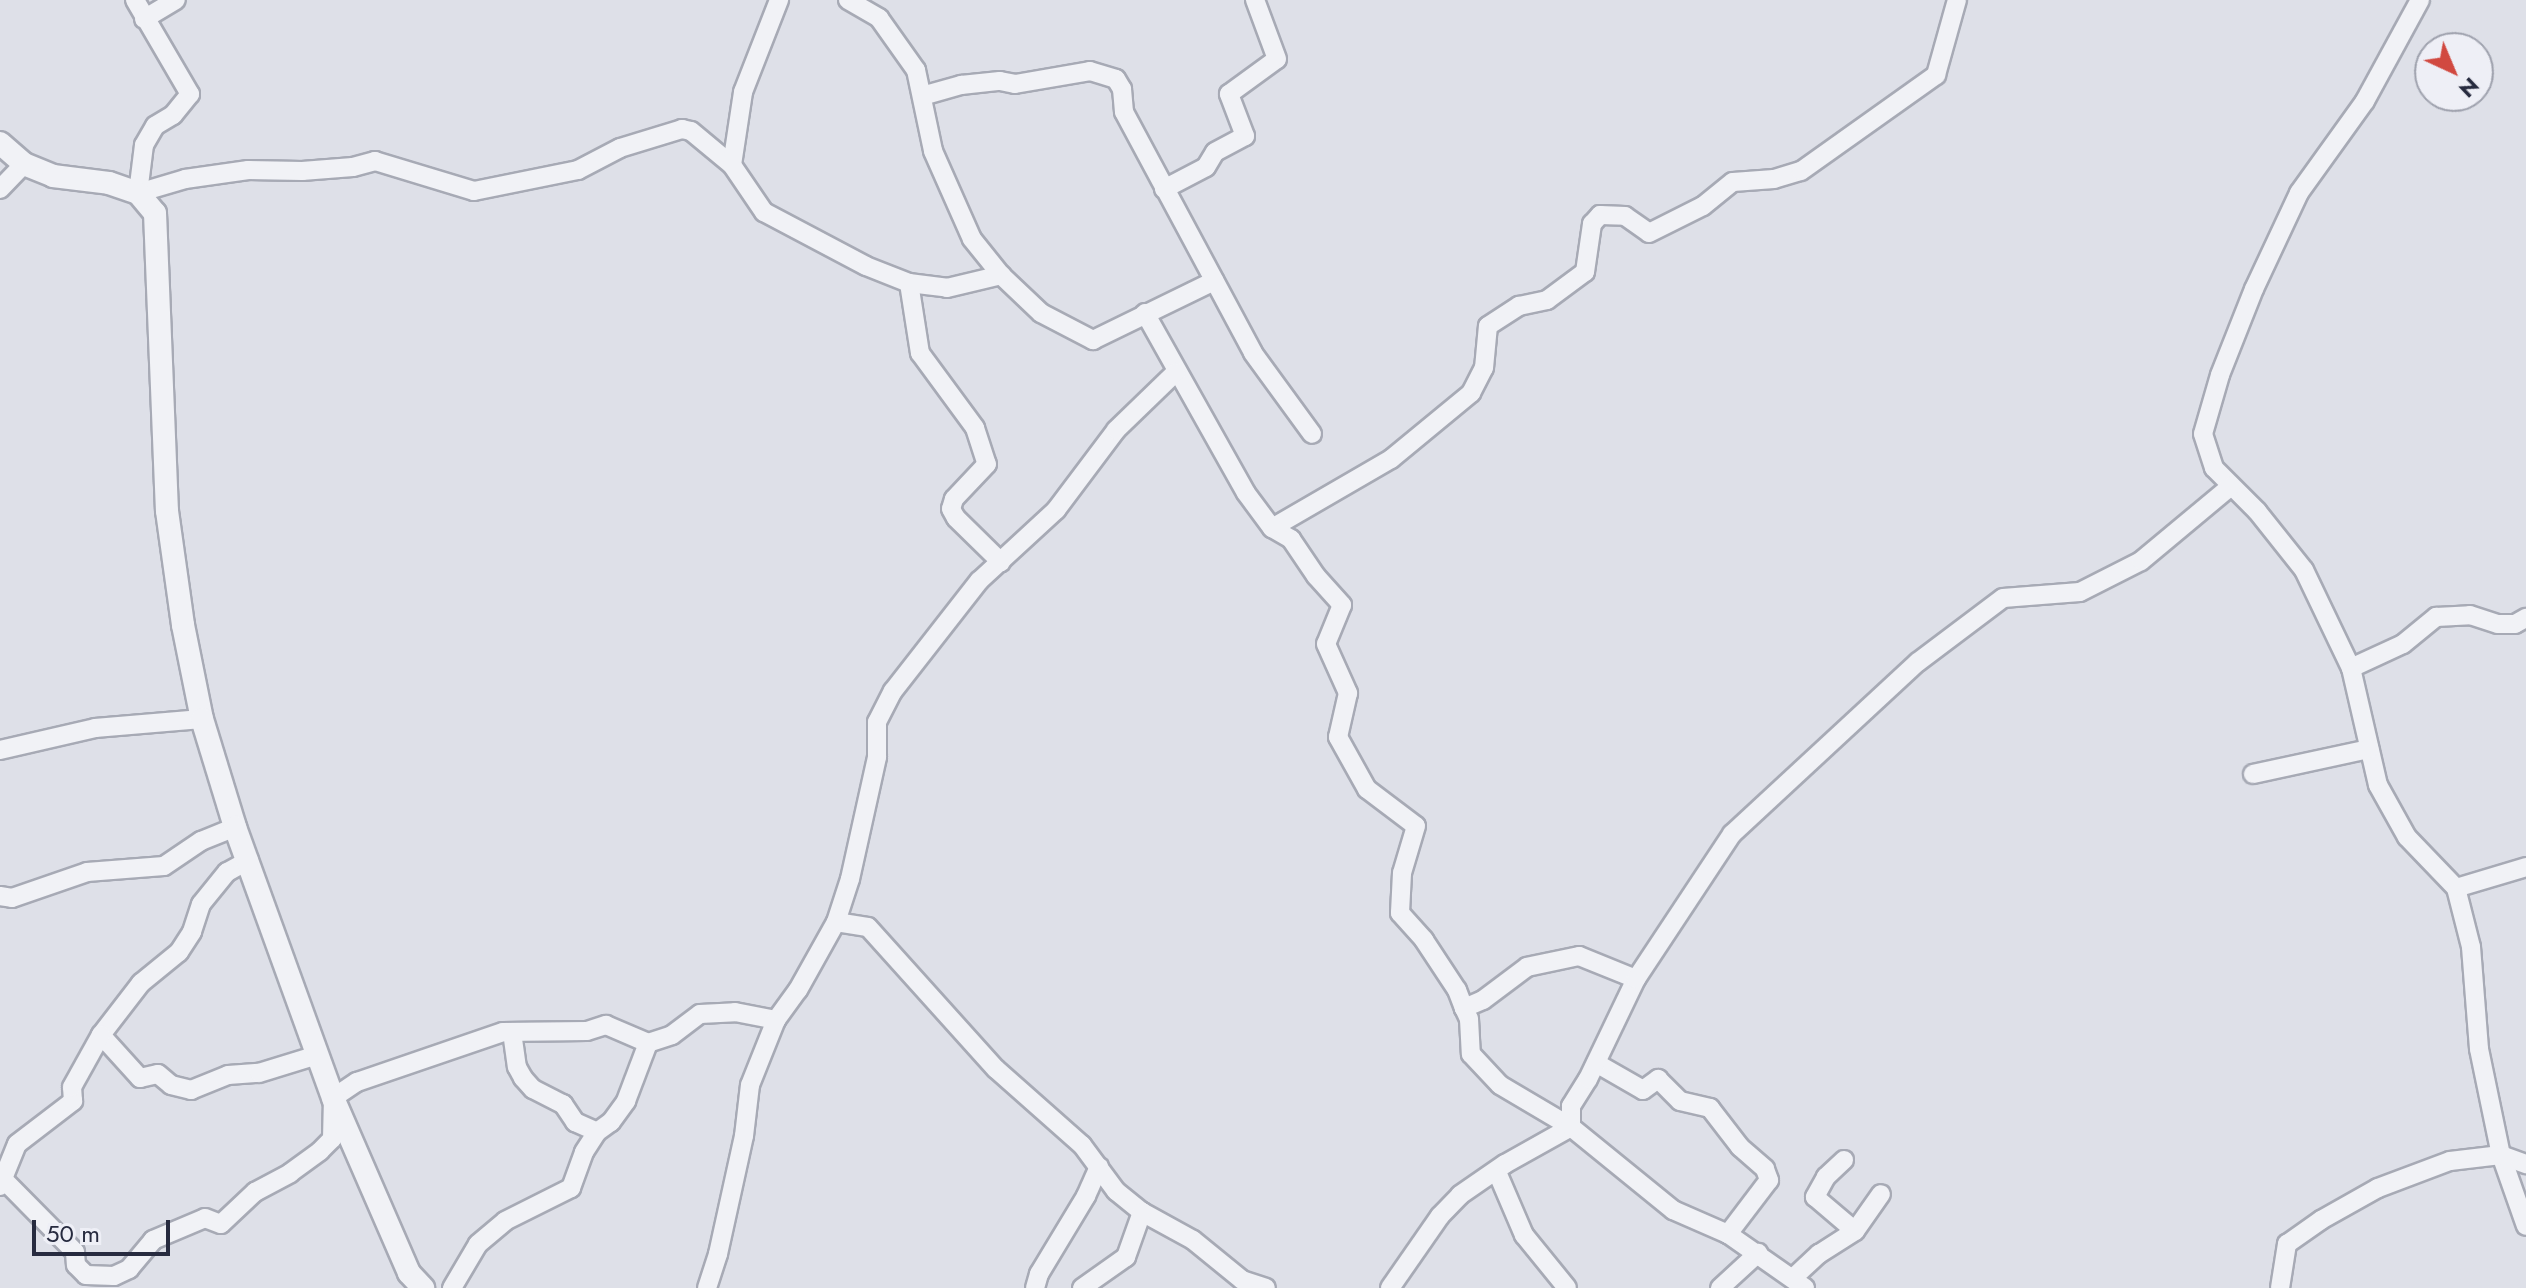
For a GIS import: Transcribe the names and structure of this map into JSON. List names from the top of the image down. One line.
{"scale_bar":"50 m","north":"bottom right"}
